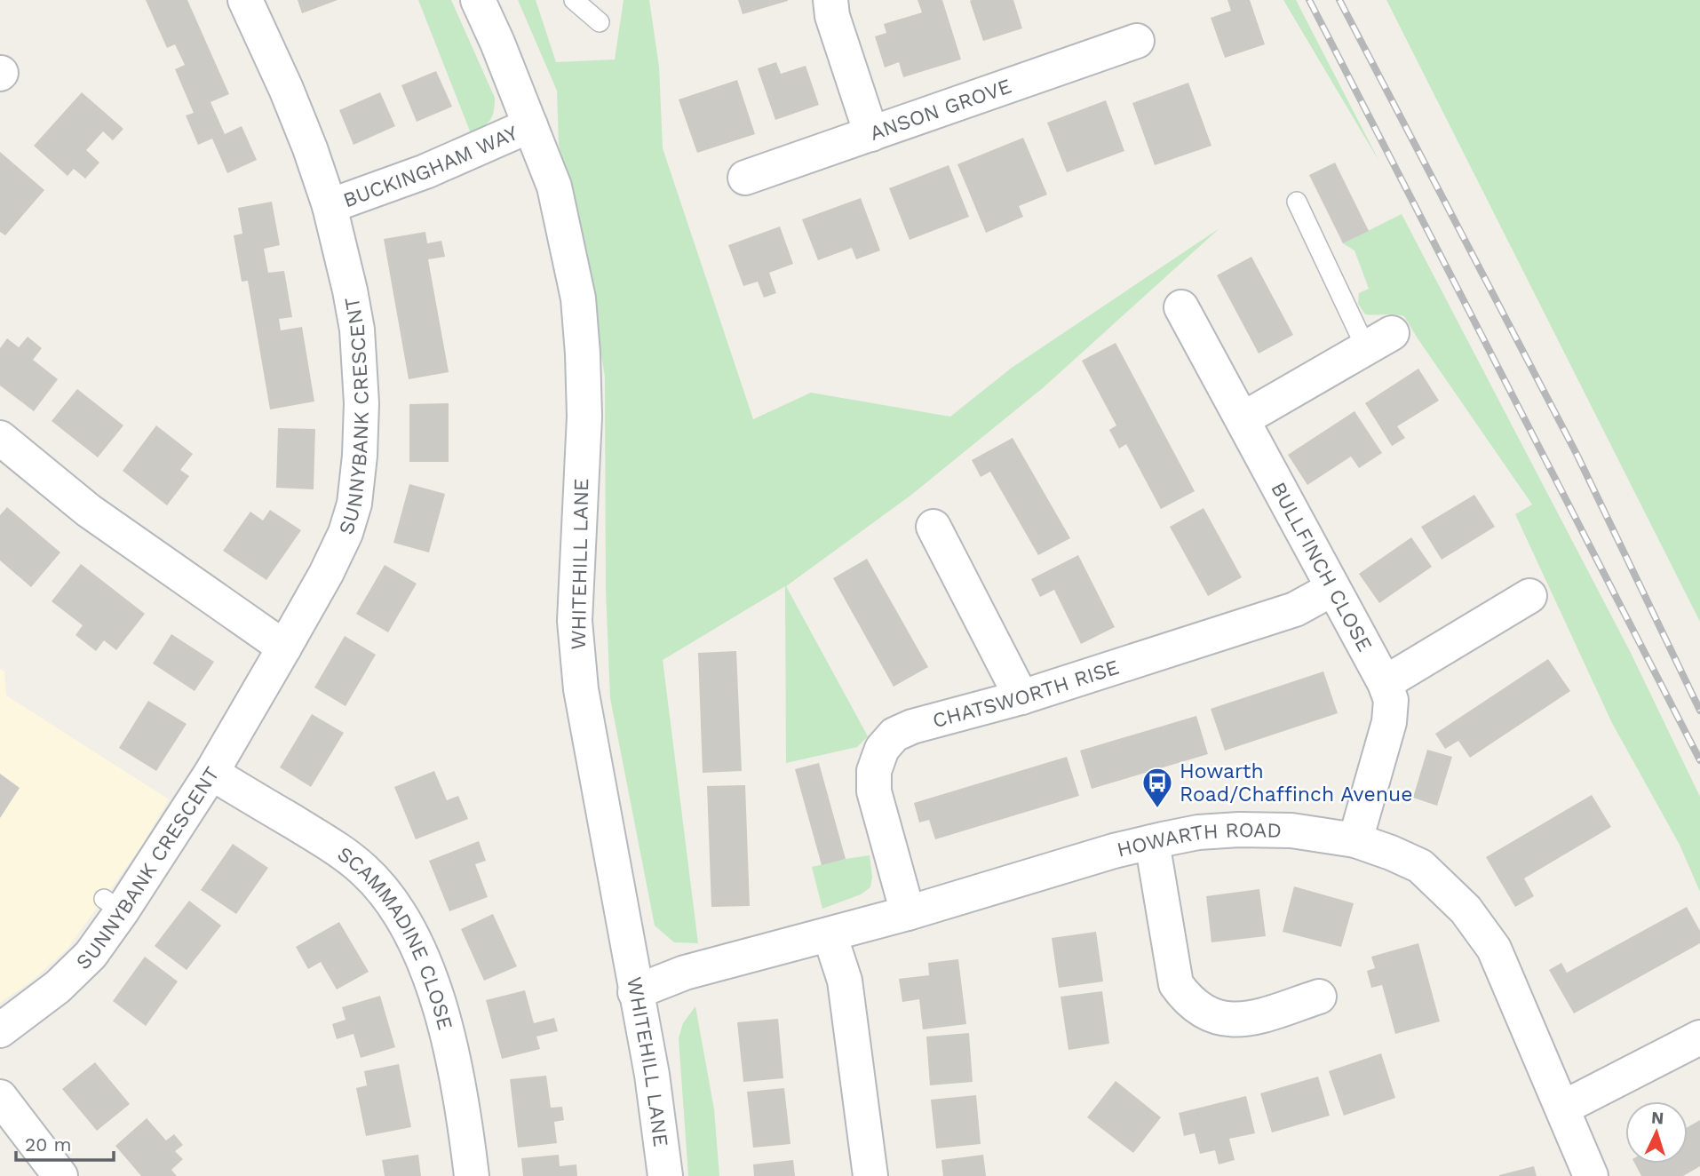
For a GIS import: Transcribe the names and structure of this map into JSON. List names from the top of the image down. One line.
{"streets":{"street":["ANSON GROVE","BUCKINGHAM WAY","SUNNYBANK CRESCENT","WHITEHILL LANE","BULLFINCH CLOSE","CHATSWORTH RISE","HOWARTH ROAD","SCAMMADINE CLOSE"]},"crossings":[["BUCKINGHAM WAY","SUNNYBANK CRESCENT"],["BUCKINGHAM WAY","WHITEHILL LANE"],["SUNNYBANK CRESCENT","SCAMMADINE CLOSE"],["WHITEHILL LANE","HOWARTH ROAD"],["BULLFINCH CLOSE","CHATSWORTH RISE"],["BULLFINCH CLOSE","HOWARTH ROAD"],["CHATSWORTH RISE","HOWARTH ROAD"]],"places":{"bus stop":["Howarth Road/Chaffinch Avenue"]},"scale_bar":"20 m","north":"top"}
